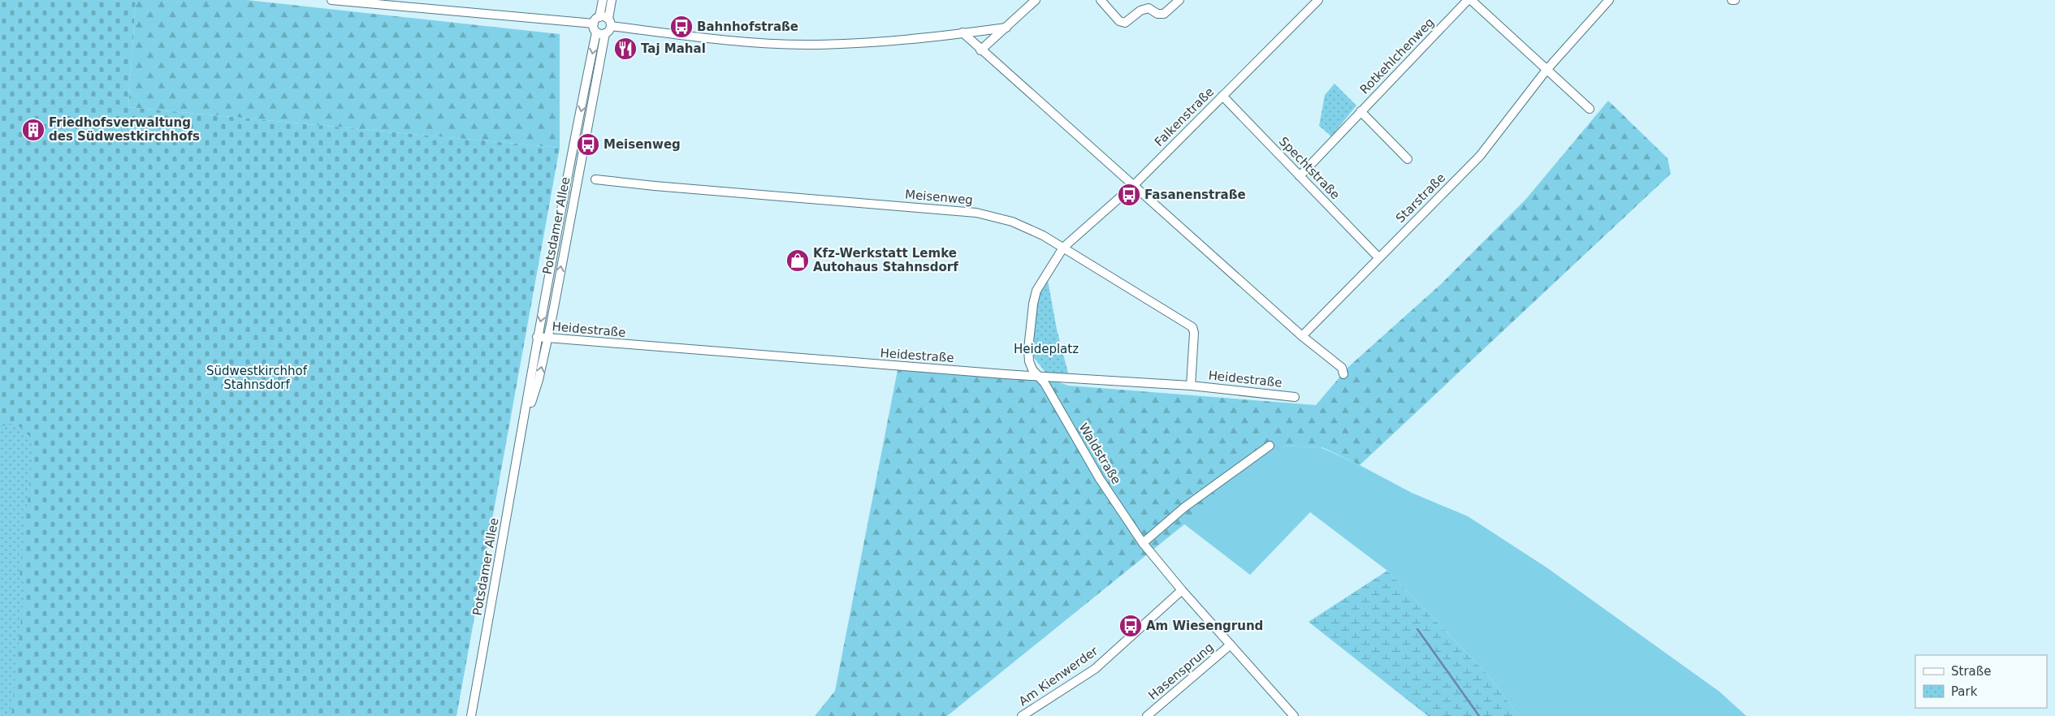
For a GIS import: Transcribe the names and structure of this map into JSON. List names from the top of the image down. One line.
{"streets":{"street":["Rotkehlchenweg","Falkenstraße","Spechtstraße","Meisenweg","Starstraße","Potsdamer Allee","Heidestraße","Waldstraße","Hasensprung","Am Kienwerder"]},"crossings":[["Rotkehlchenweg","Spechtstraße"],["Falkenstraße","Spechtstraße"],["Falkenstraße","Meisenweg"],["Spechtstraße","Starstraße"],["Meisenweg","Heidestraße"],["Potsdamer Allee","Heidestraße"],["Heidestraße","Waldstraße"]],"parks":["Heideplatz","Südwestkirchhof Stahnsdorf"],"places":{"bus stop":["Bahnhofstraße","Meisenweg","Fasanenstraße","Am Wiesengrund"],"restaurant":["Taj Mahal"],"building":["Friedhofsverwaltung des Südwestkirchhofs"],"shop":["Kfz-Werkstatt Lemke Autohaus Stahnsdorf"]},"legend":["Straße","Park"]}
